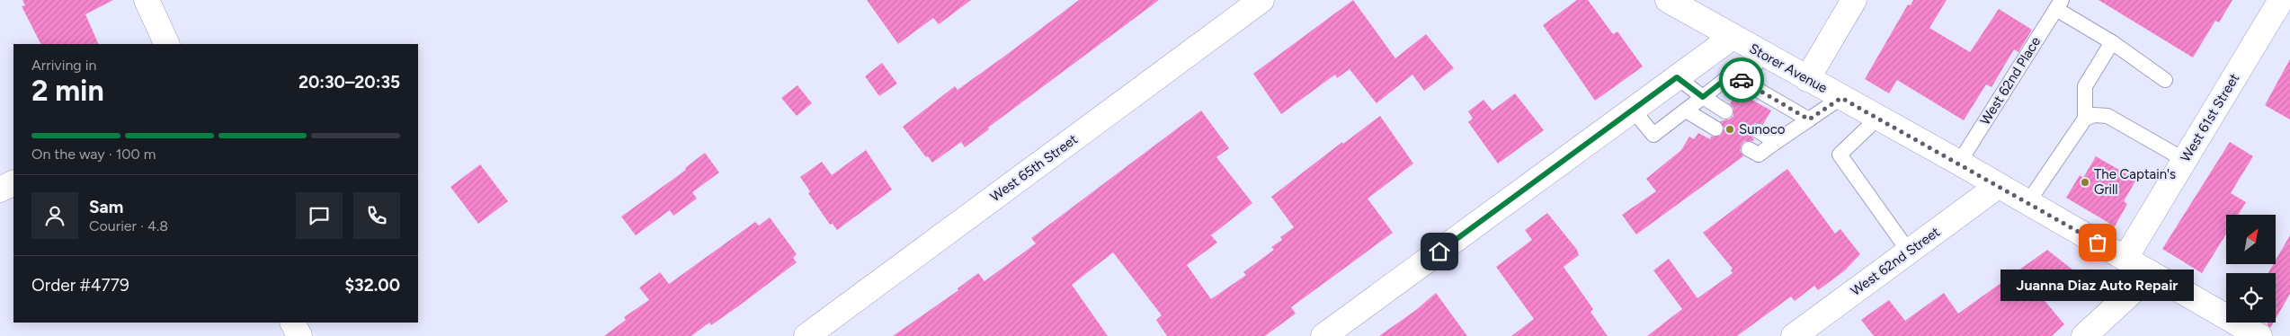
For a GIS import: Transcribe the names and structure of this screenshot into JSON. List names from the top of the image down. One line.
{"streets":{"street":["Storer Avenue","West 61st Street","West 65th Street","West 62nd Street"],"lane":["West 62nd Place"]},"crossings":[["Storer Avenue","West 62nd Place"],["Storer Avenue","West 61st Street"],["Storer Avenue","West 62nd Street"]],"places":["Sunoco","The Captain's Grill","Juanna Diaz Auto Repair"],"north":"top right","page":{"heading":["2 min","Arriving in","20:30–20:35"],"panel":["Sam","Courier · 4.8","Order #4779","$32.00"],"bar":"On the way · 100 m","bubble":"Juanna Diaz Auto Repair"}}
